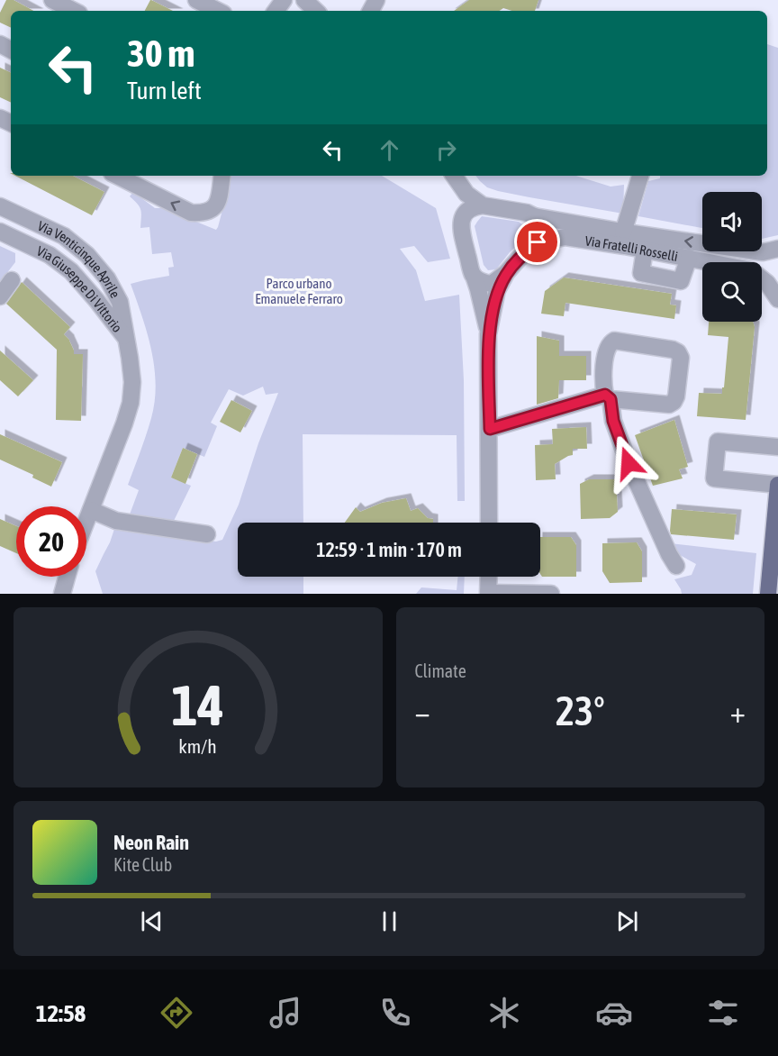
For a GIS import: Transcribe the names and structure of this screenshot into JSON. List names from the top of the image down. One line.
{"streets":{"street":["Via Fratelli Rosselli","Via Venticinque Aprile","Via Giuseppe Di Vittorio"]},"crossings":[["Via Venticinque Aprile","Via Giuseppe Di Vittorio"]],"parks":["Parco urbano Emanuele Ferraro"],"page":{"turn":["30 m","Turn left"],"limit":"20","trip":"12:59 · 1 min · 170 m","tile":"Climate","heat":["−","23°","+"],"song":["Neon Rain","Kite Club"],"tabs":"12:58","gauge":["14","km/h"]}}
